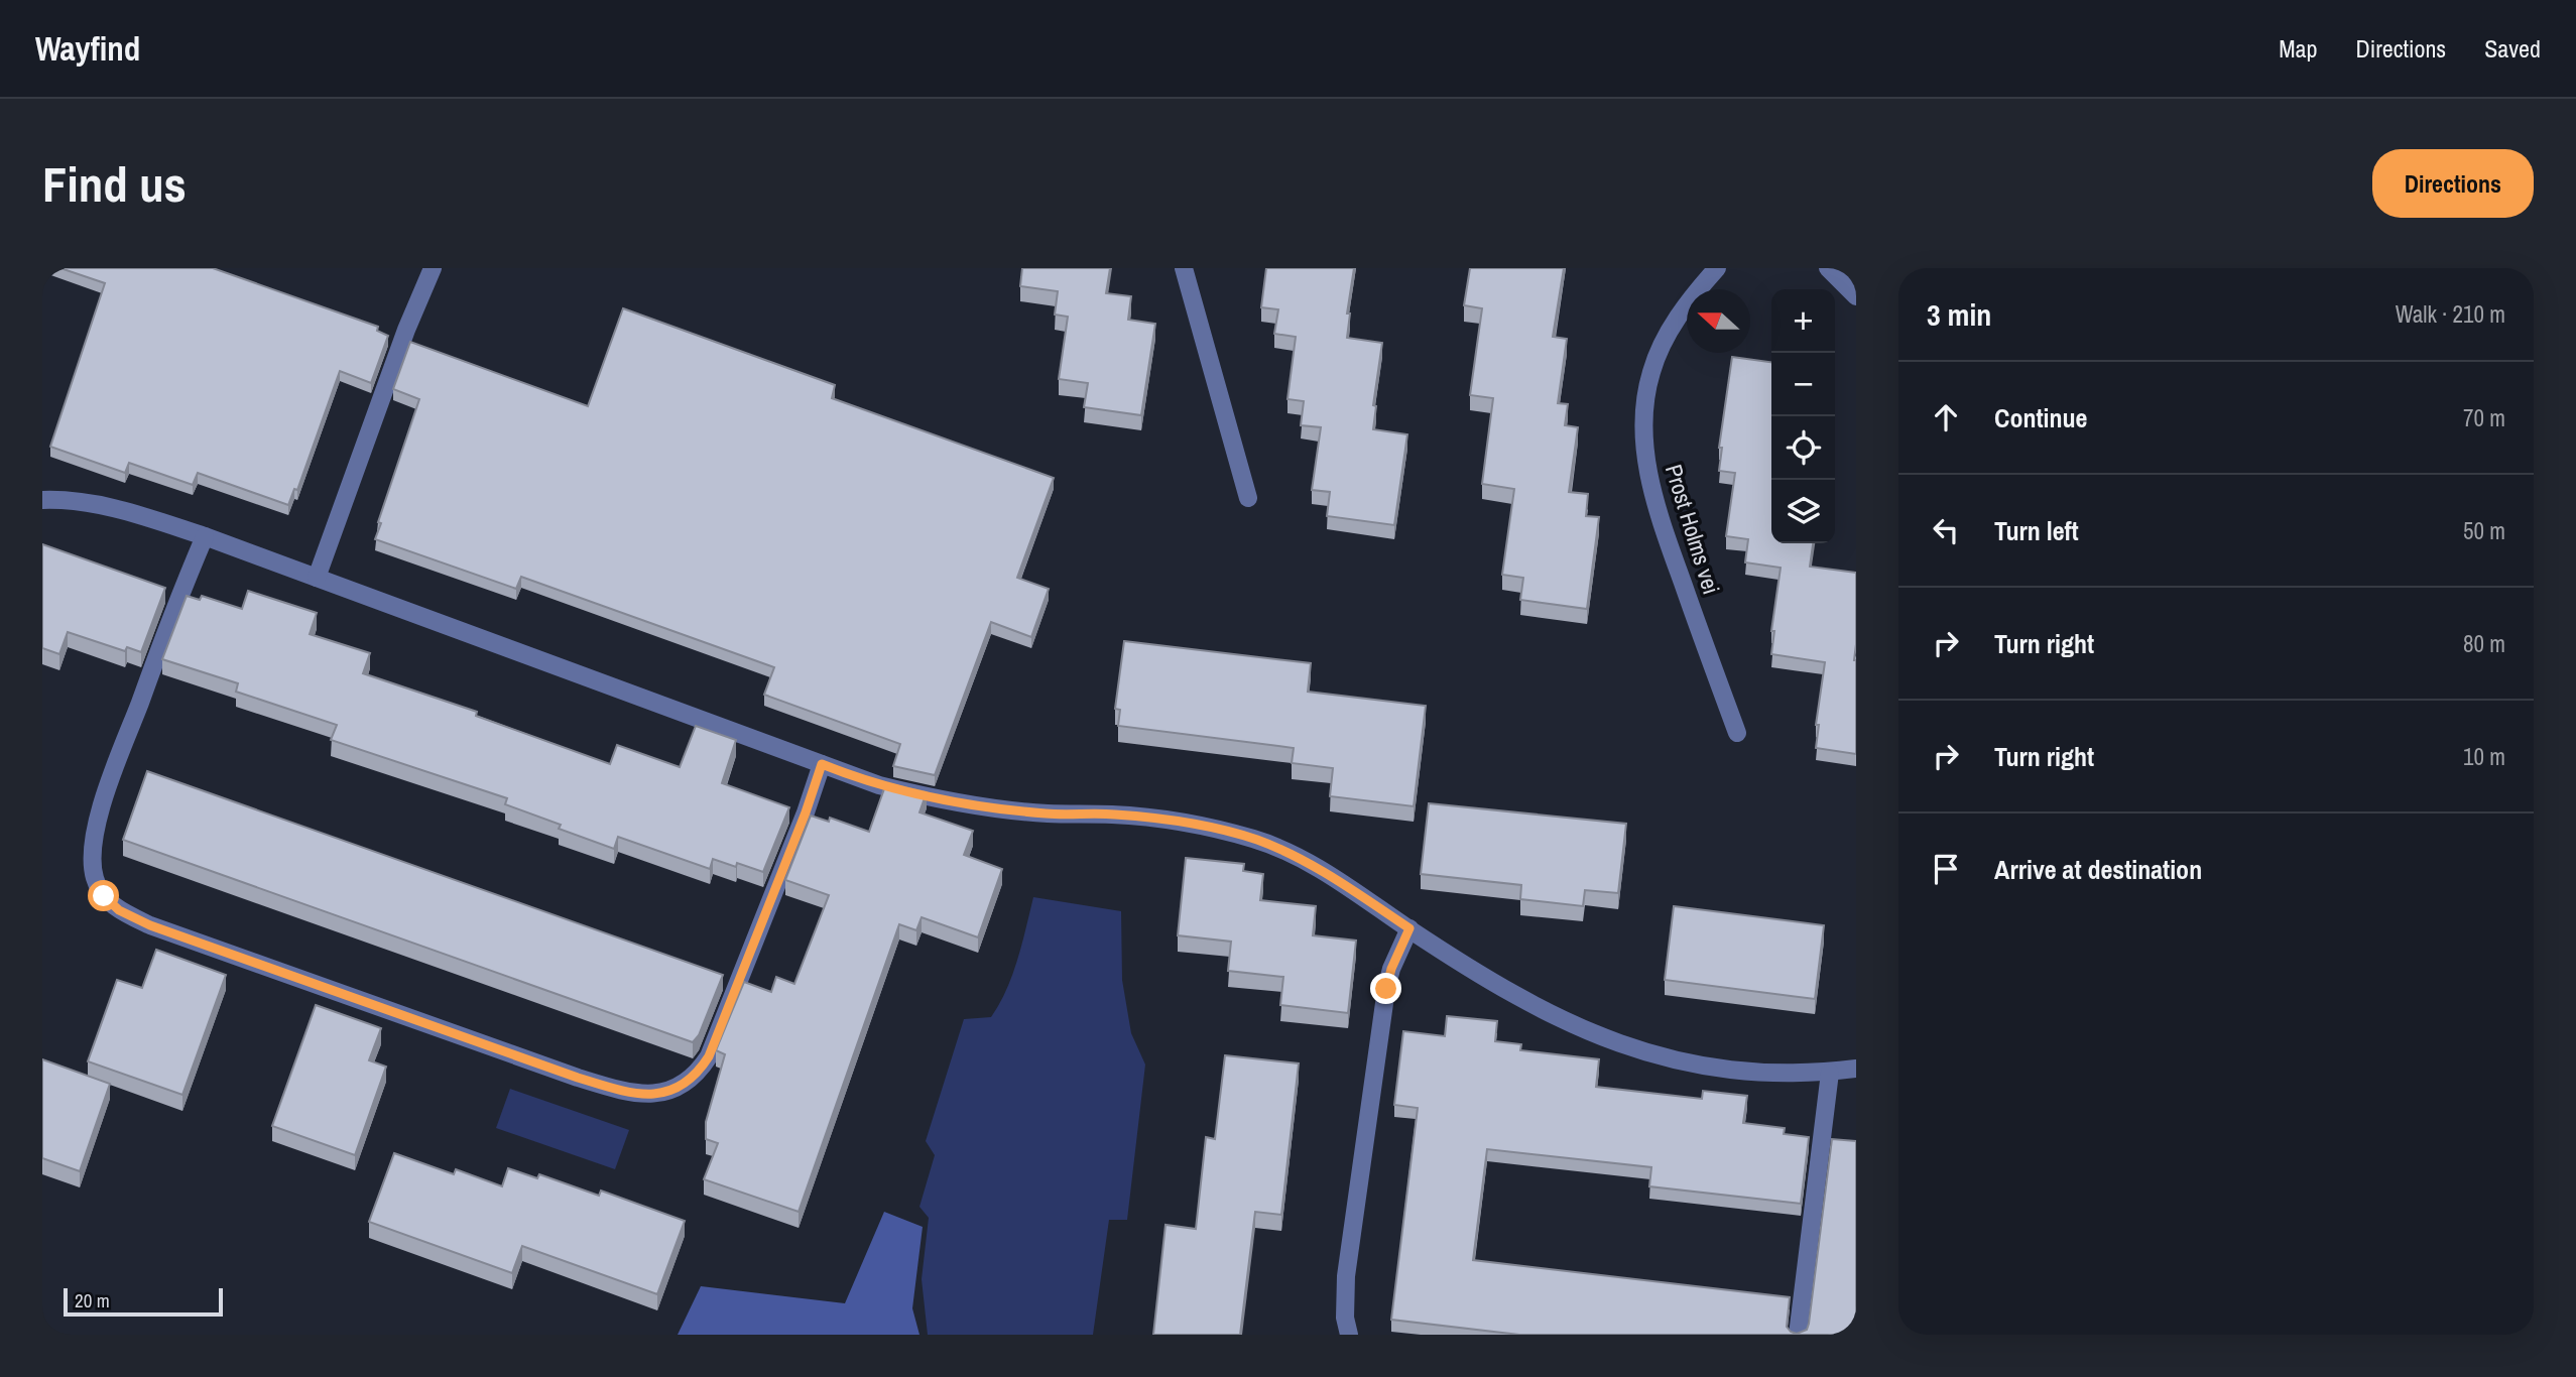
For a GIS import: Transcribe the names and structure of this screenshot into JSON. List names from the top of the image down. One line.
{"streets":{"street":["Prost Holms vei"]},"scale_bar":"20 m","north":"left","page":{"header":"Wayfind","nav":["Map","Directions","Saved"],"buttons":"Directions","title":"Find us","heading":["3 min","Walk · 210 m"],"map_buttons":["+","−"],"list":[["Continue","70 m"],["Turn left","50 m"],["Turn right","80 m"],["Turn right","10 m"],"Arrive at destination"],"scale":"20 m"}}
